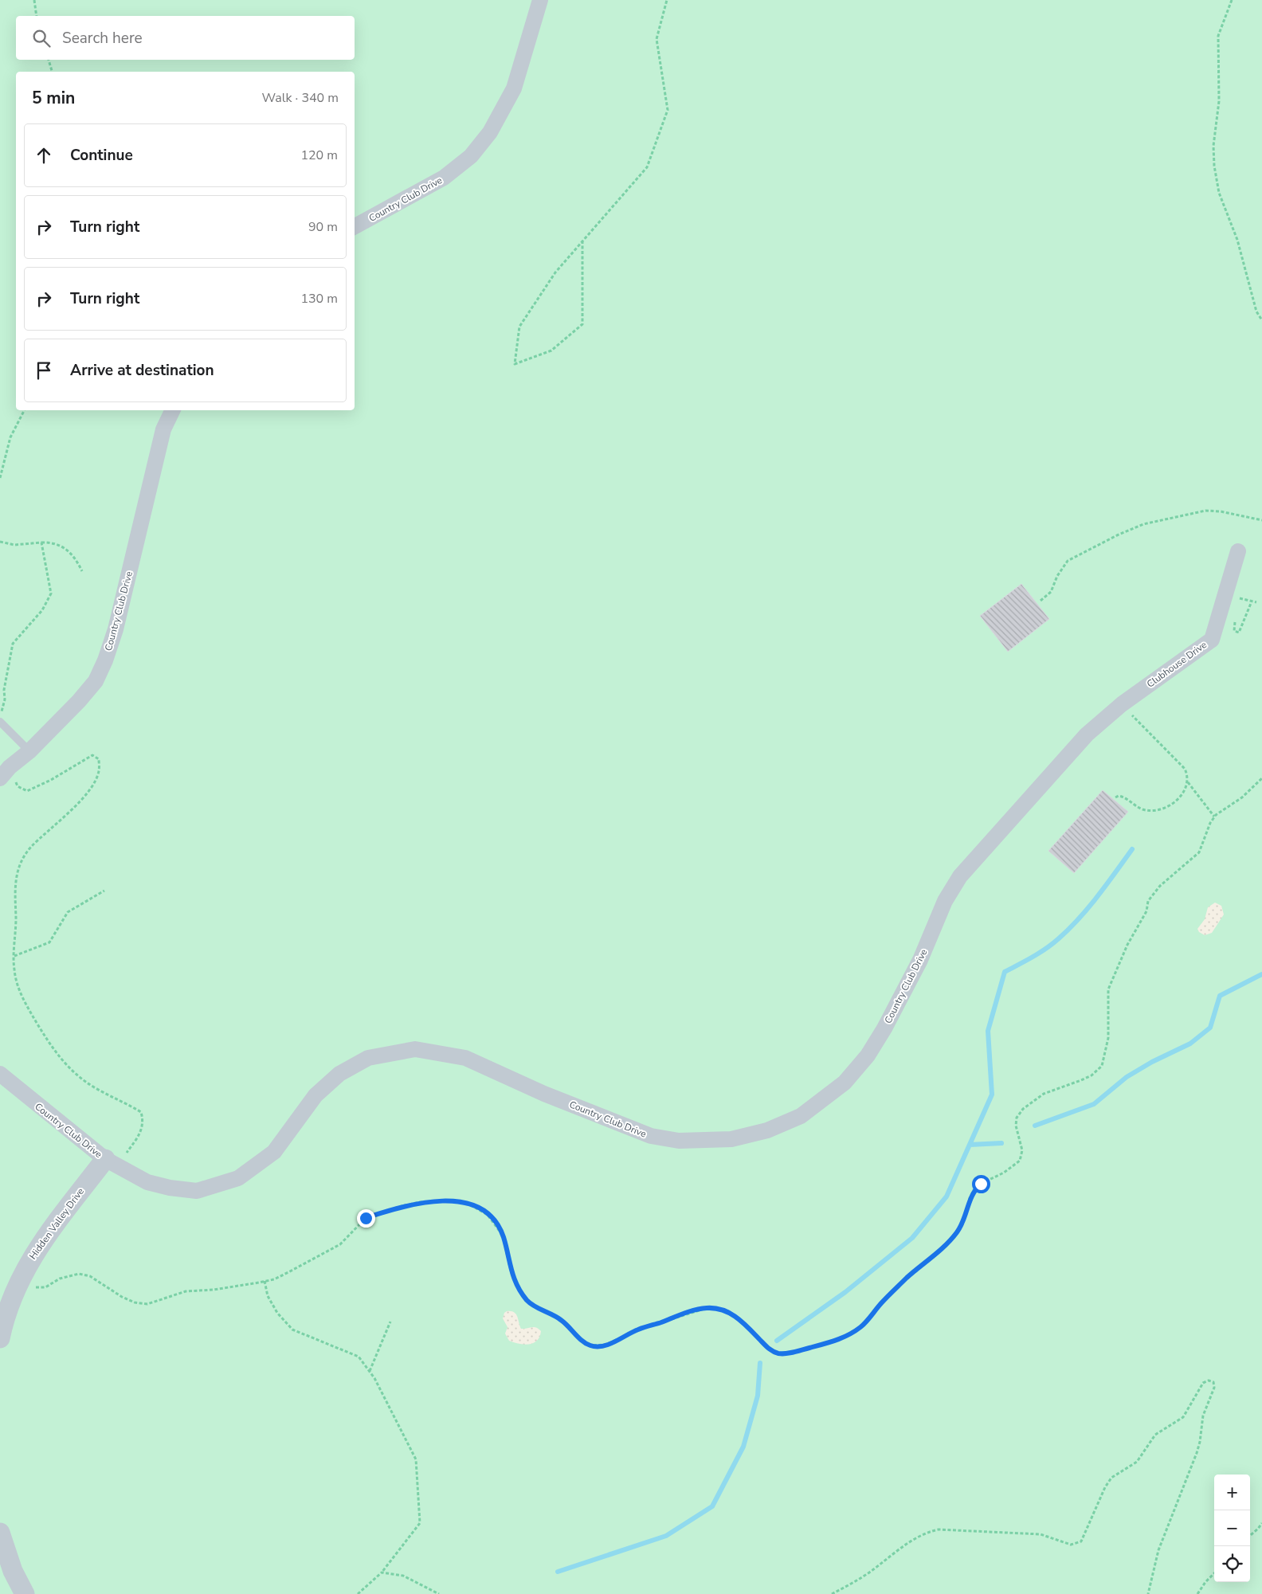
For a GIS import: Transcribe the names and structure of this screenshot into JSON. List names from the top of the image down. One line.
{"streets":{"street":["Country Club Drive","Clubhouse Drive","Hidden Valley Drive"]},"crossings":[["Country Club Drive","Clubhouse Drive"],["Country Club Drive","Hidden Valley Drive"]],"page":{"search":"Search here","heading":["5 min","Walk · 340 m"],"list":[["Continue","120 m"],["Turn right","90 m"],["Turn right","130 m"],"Arrive at destination"],"map_buttons":["+","−"]}}
